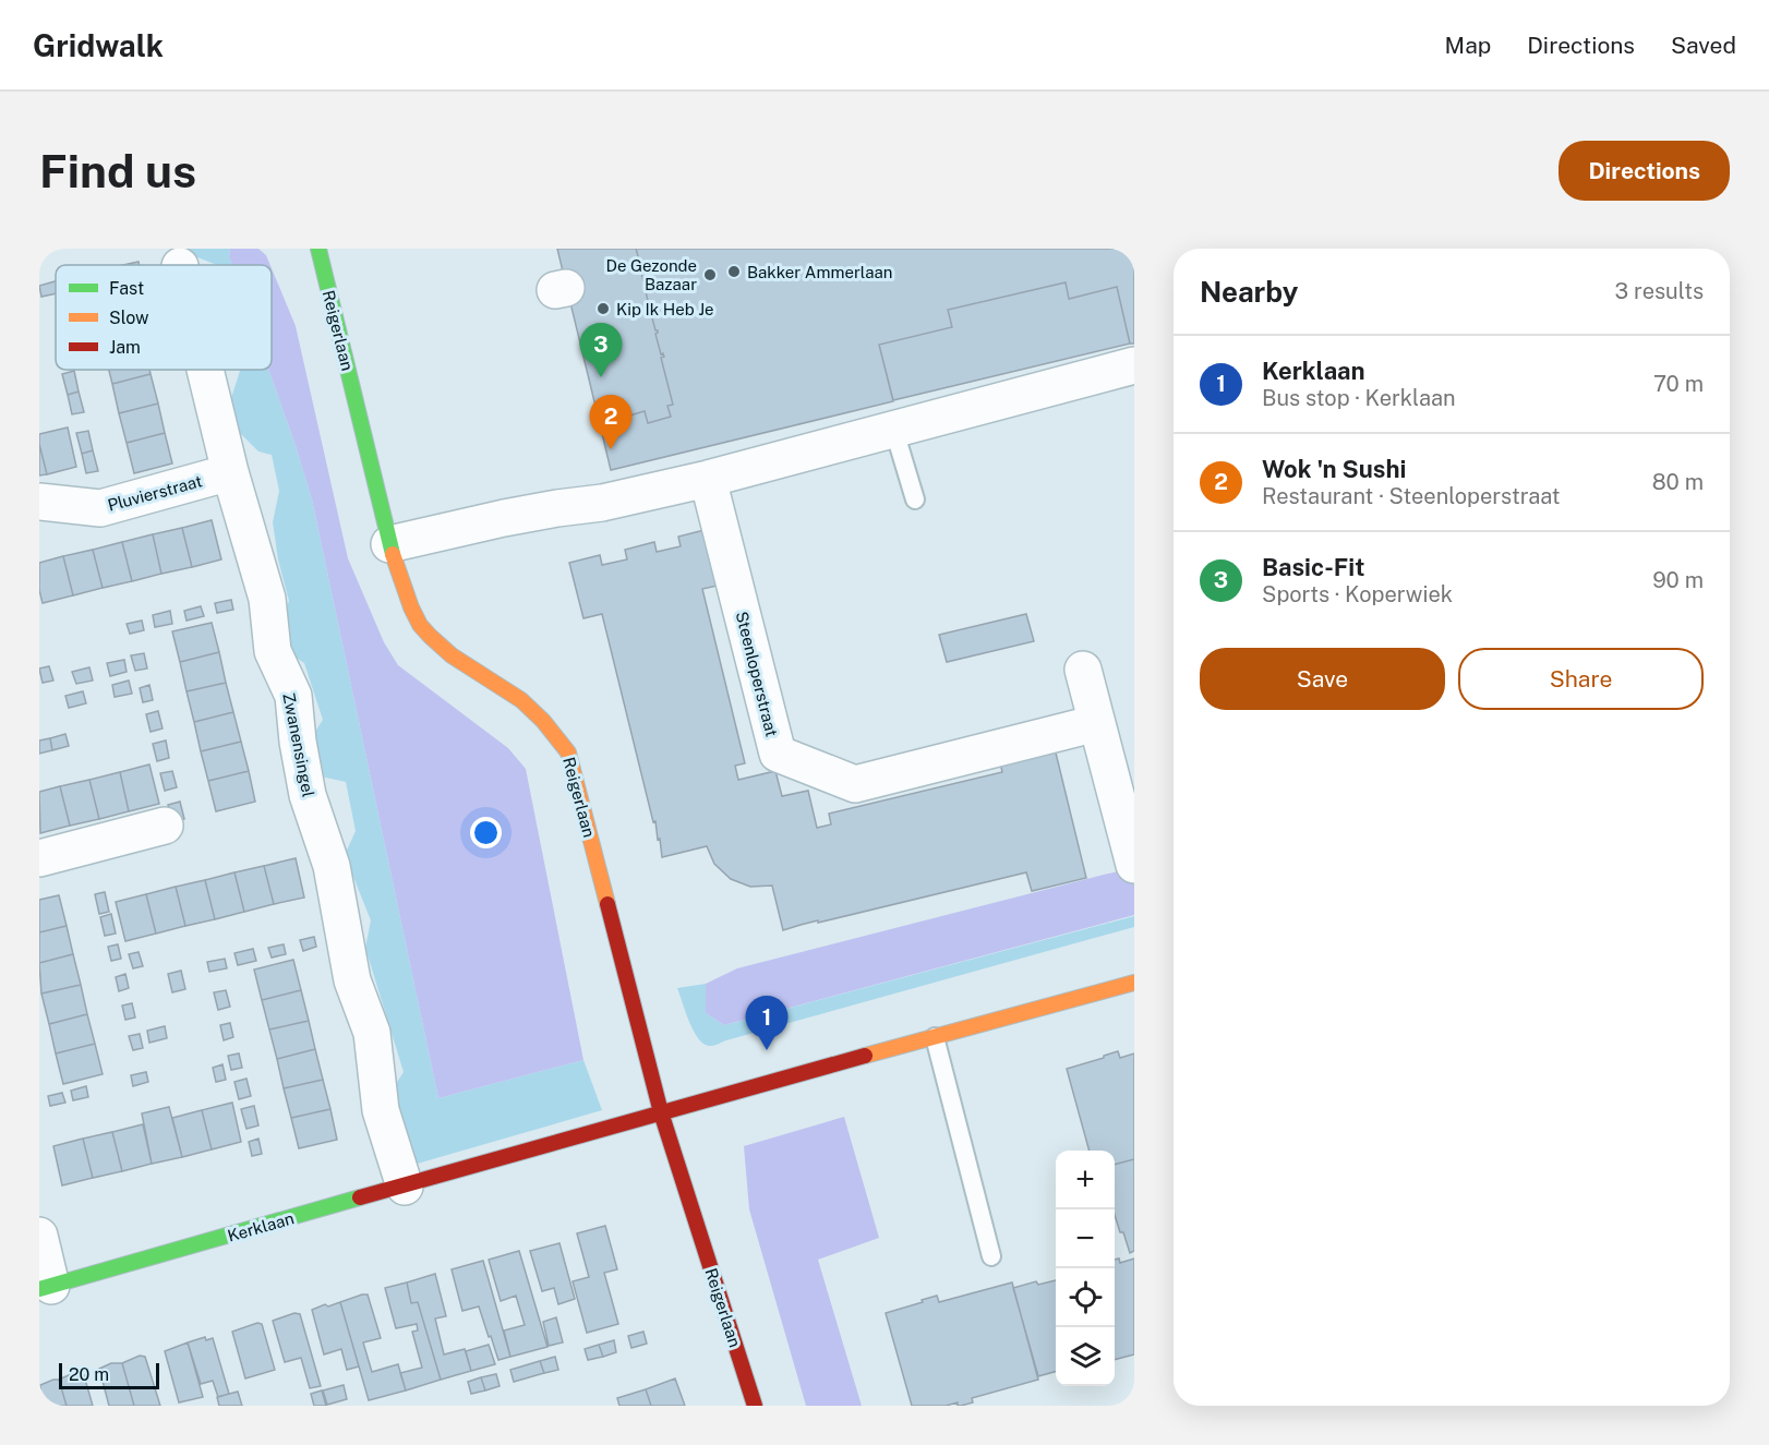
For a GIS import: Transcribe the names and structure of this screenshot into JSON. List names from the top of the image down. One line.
{"streets":{"street":["Reigerlaan","Pluvierstraat","Steenloperstraat","Zwanensingel","Kerklaan"]},"crossings":[["Reigerlaan","Kerklaan"],["Pluvierstraat","Zwanensingel"],["Zwanensingel","Kerklaan"]],"places":["Bakker Ammerlaan","De Gezonde Bazaar","Kip Ik Heb Je"],"legend":["Fast","Slow","Jam"],"scale_bar":"20 m","page":{"header":"Gridwalk","nav":["Map","Directions","Saved"],"buttons":["Directions",["Save","Share"]],"title":"Find us","heading":["Nearby","3 results"],"pins":["3","2","1"],"list":[{"mark":"1","name":"Kerklaan","note":"Bus stop · Kerklaan","value":"70 m"},{"mark":"2","name":"Wok 'n Sushi","note":"Restaurant · Steenloperstraat","value":"80 m"},{"mark":"3","name":"Basic-Fit","note":"Sports · Koperwiek","value":"90 m"}],"map_buttons":["+","−"],"scale":"20 m"}}
